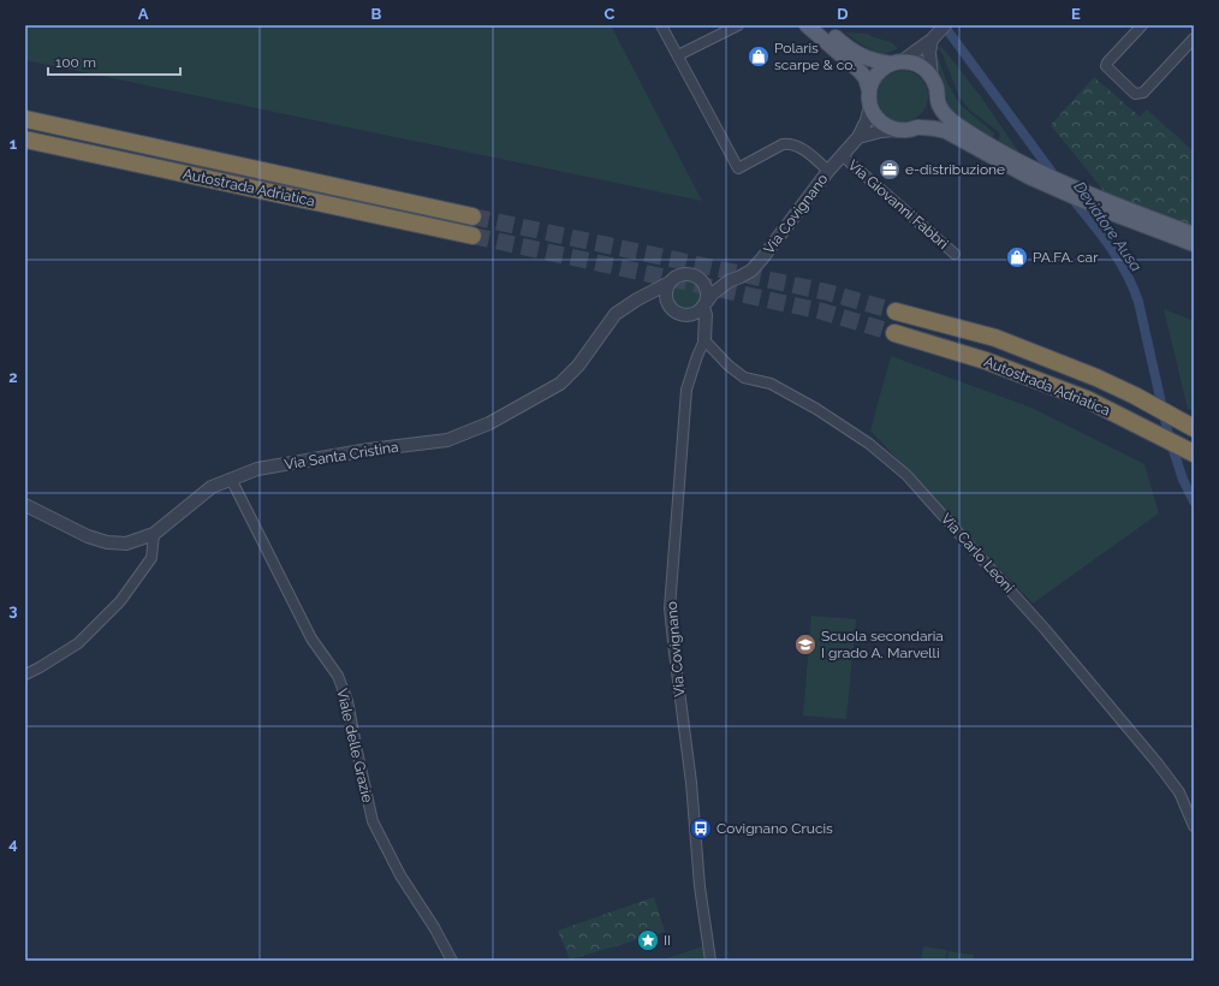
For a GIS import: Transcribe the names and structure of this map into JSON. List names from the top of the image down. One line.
{"streets":{"highway":["Autostrada Adriatica"],"street":["Via Giovanni Fabbri","Via Covignano","Via Santa Cristina","Via Carlo Leoni","Viale delle Grazie"]},"crossings":[["Via Giovanni Fabbri","Via Covignano"],["Via Covignano","Via Santa Cristina"],["Via Covignano","Via Carlo Leoni"],["Via Santa Cristina","Viale delle Grazie"]],"water":["Deviatore Ausa"],"places":{"shop":["Polaris scarpe & co.","PA.FA. car"],"office":["e-distribuzione"],"school or university":["Scuola secondaria I grado A. Marvelli"],"bus stop":["Covignano Crucis"],"place":["II"]},"scale_bar":"100 m","grid":{"columns":["A","B","C","D","E"],"rows":["1","2","3","4"]}}
